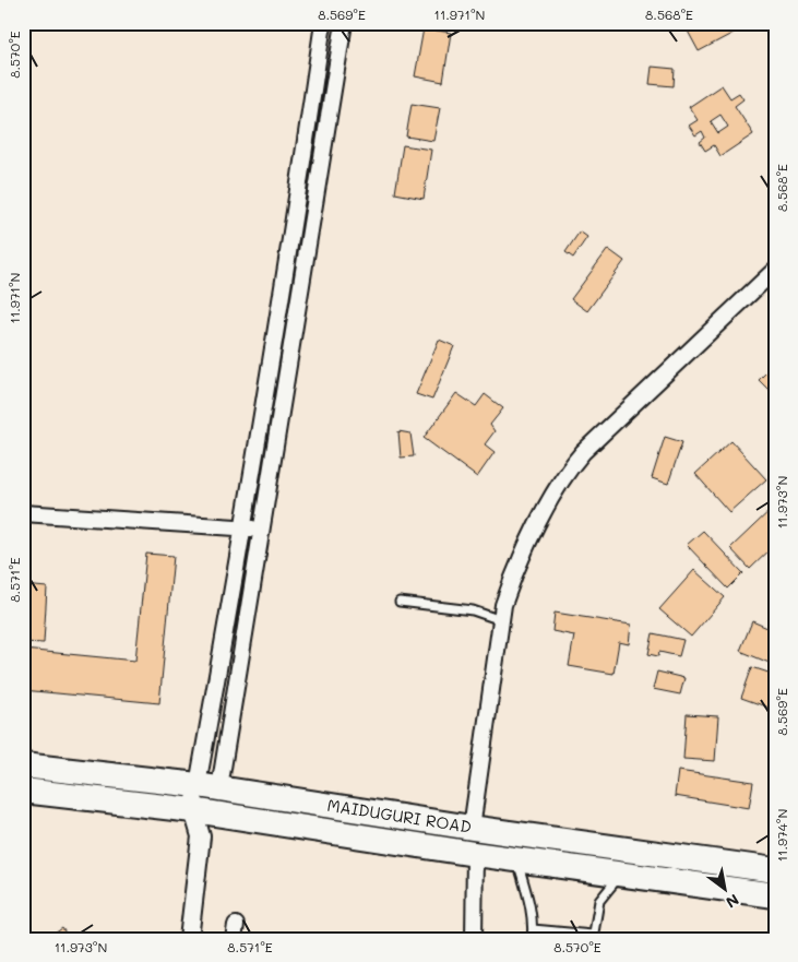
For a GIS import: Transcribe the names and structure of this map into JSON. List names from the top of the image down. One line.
{"streets":{"highway":["MAIDUGURI ROAD"]},"north":"bottom right","coordinates":["8.569°E","11.971°N","8.568°E","8.570°E","11.973°N","8.571°E","11.974°N"]}
